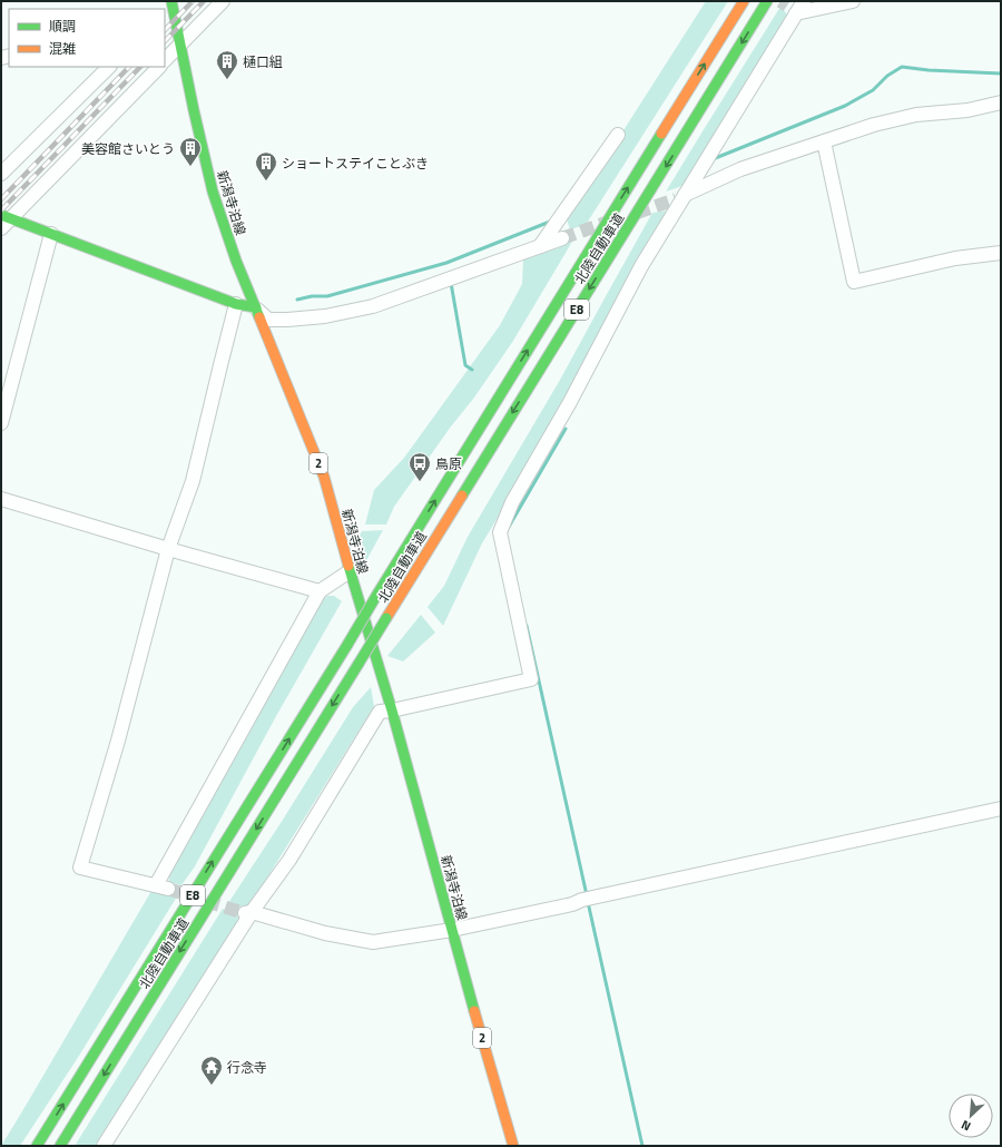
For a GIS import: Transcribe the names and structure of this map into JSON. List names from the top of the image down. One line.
{"streets":{"main road":["新潟寺泊線","北陸自動車道","E8","2"]},"places":{"building":["樋口組","美容館さいとう","ショートステイことぶき"],"bus stop":["鳥原"],"temple":["行念寺"]},"legend":["順調","混雑"],"north":"bottom left"}
